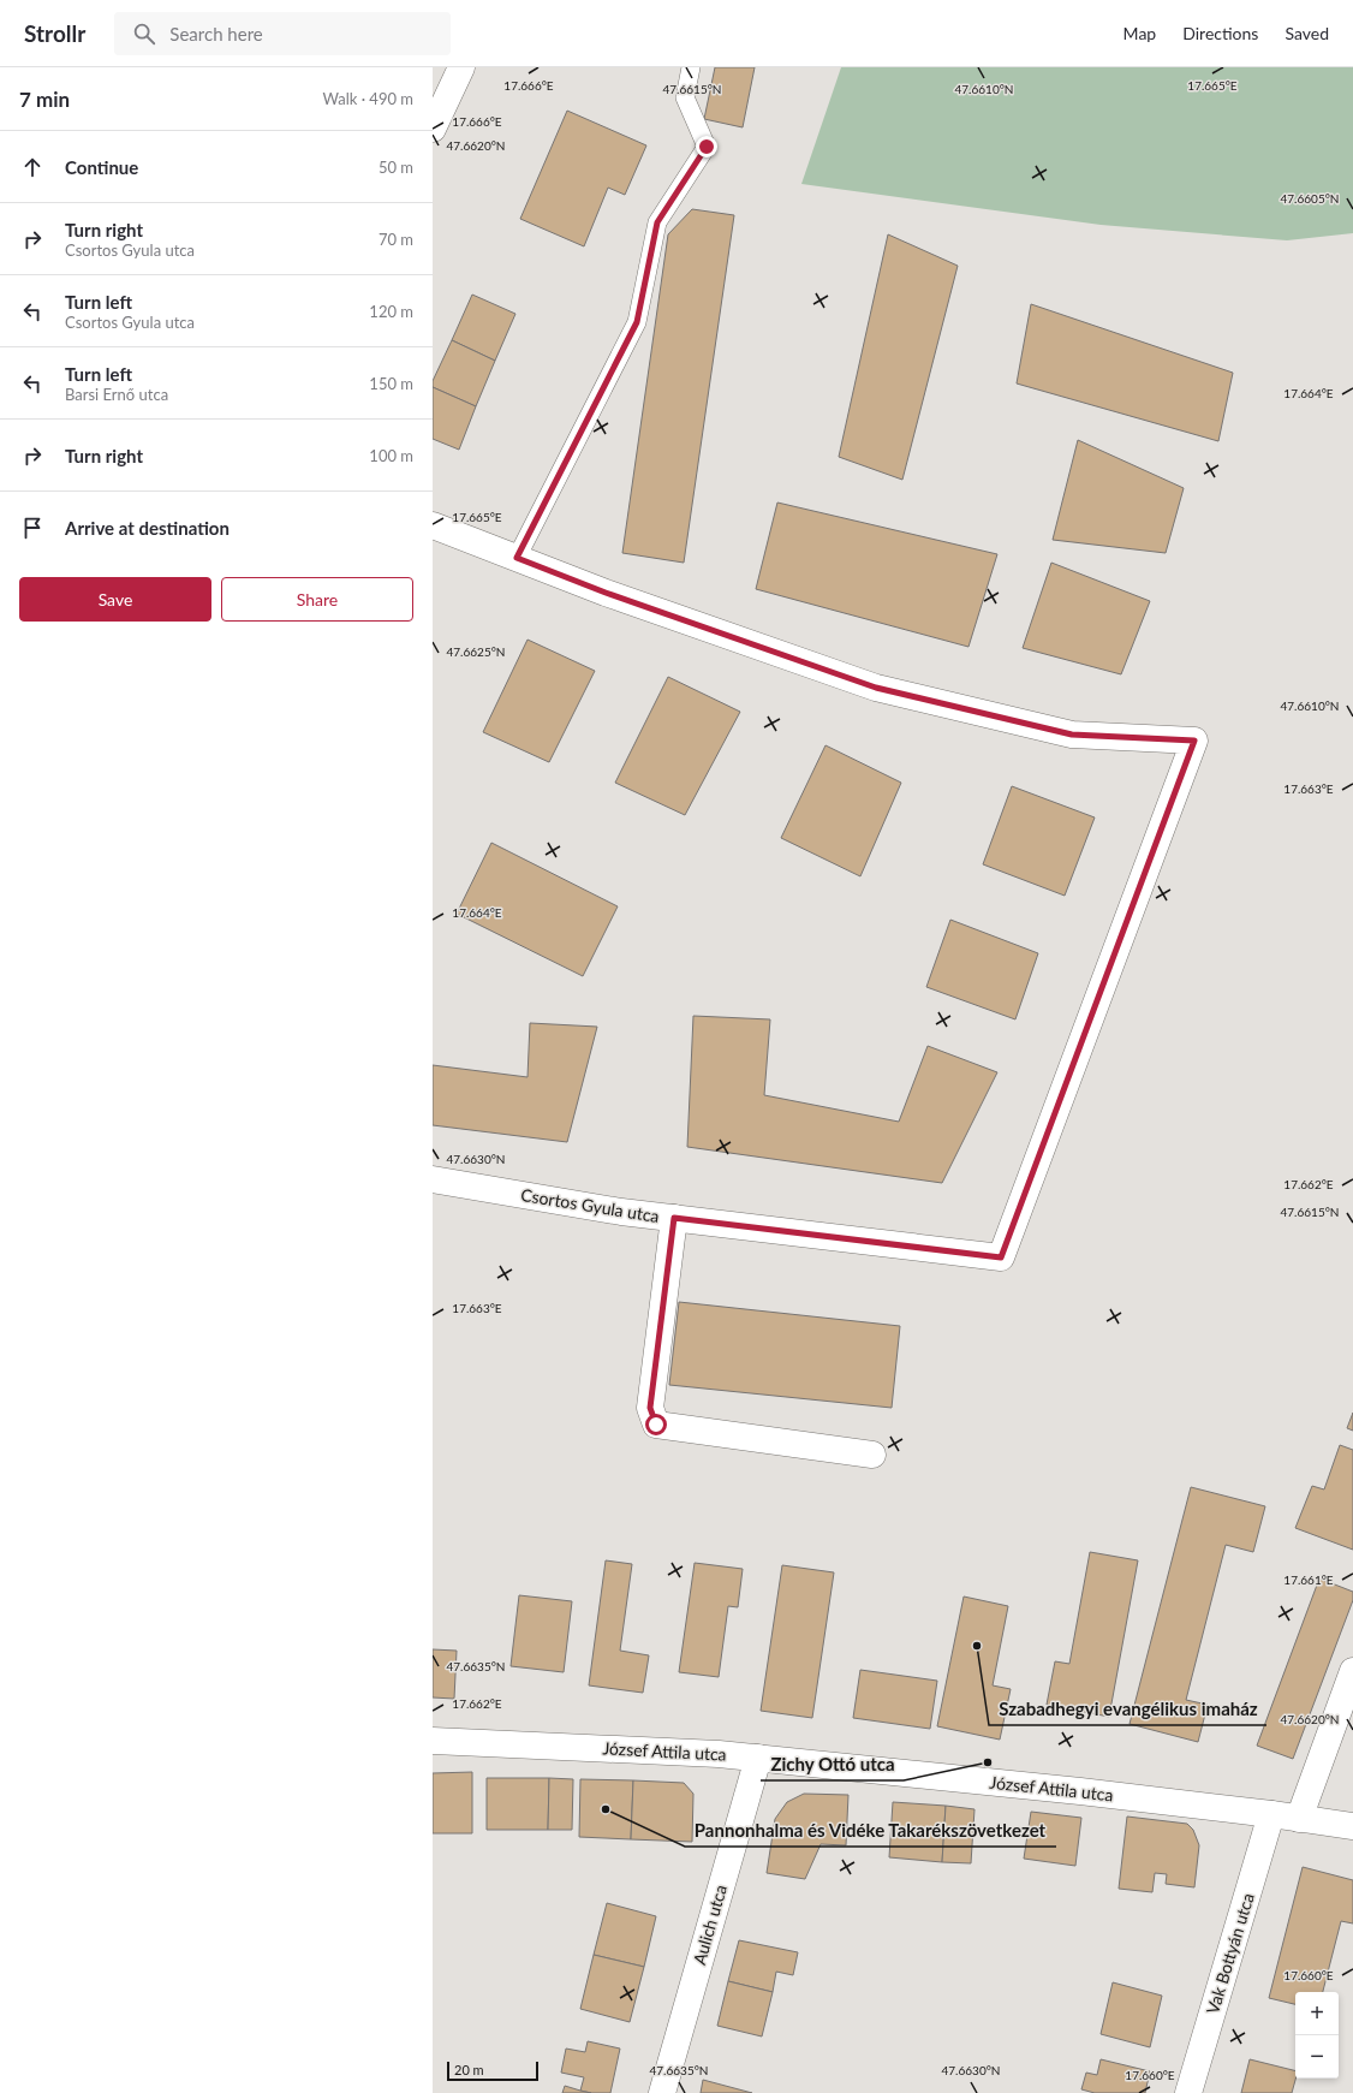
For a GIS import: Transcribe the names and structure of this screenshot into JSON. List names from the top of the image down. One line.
{"streets":{"street":["Csortos Gyula utca","József Attila utca","Aulich utca","Vak Bottyán utca"]},"crossings":[["József Attila utca","Aulich utca"],["József Attila utca","Vak Bottyán utca"]],"places":["Szabadhegyi evangélikus imaház","Zichy Ottó utca","Pannonhalma és Vidéke Takarékszövetkezet"],"scale_bar":"20 m","page":{"header":"Strollr","search":"Search here","nav":["Map","Directions","Saved"],"heading":["7 min","Walk · 490 m"],"list":[["Continue","50 m"],["Turn right","Csortos Gyula utca","70 m"],["Turn left","Csortos Gyula utca","120 m"],["Turn left","Barsi Ernő utca","150 m"],["Turn right","100 m"],"Arrive at destination"],"buttons":["Save","Share"],"map_buttons":["+","−"],"scale":"20 m"},"coordinates":["17.666°E","17.665°E","47.6615°N","47.6610°N","47.6620°N","47.6605°N","17.664°E","47.6625°N","17.663°E","47.6630°N","17.662°E","17.661°E","47.6635°N","17.660°E"]}
